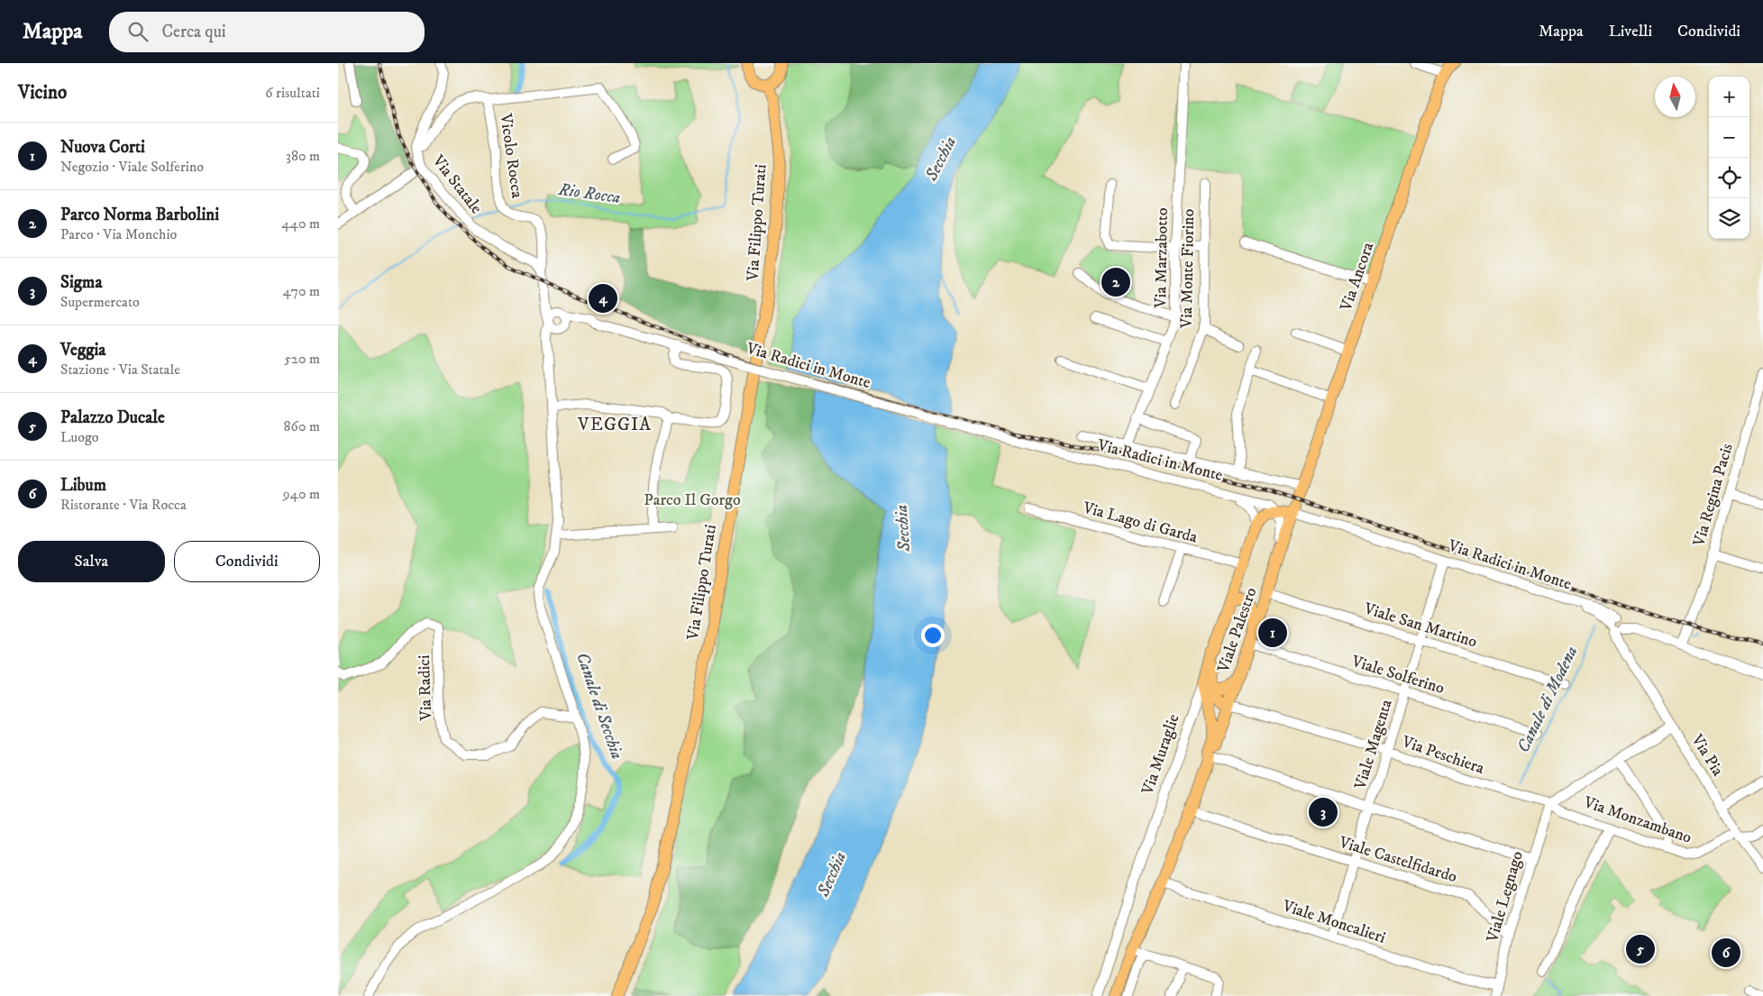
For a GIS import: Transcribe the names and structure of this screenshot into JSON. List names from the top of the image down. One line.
{"streets":{"main road":["Via Filippo Turati","Via Ancora","Via Radici in Monte","Viale Palestro","Via Muraglie"],"street":["Vicolo Rocca","Via Statale","Via Marzabotto","Via Monte Fiorino","Via Regina Pacis","Via Lago di Garda","Viale San Martino","Viale Solferino","Via Radici","Viale Magenta","Via Peschiera","Via Pia","Via Monzambano","Viale Castelfidardo","Viale Legnago","Viale Moncalieri"]},"crossings":[["Vicolo Rocca","Via Statale"],["Via Ancora","Via Radici in Monte"],["Via Ancora","Viale Palestro"],["Via Radici in Monte","Via Regina Pacis"],["Via Radici in Monte","Viale Palestro"],["Via Radici in Monte","Viale Magenta"],["Via Radici in Monte","Via Pia"],["Via Lago di Garda","Via Muraglie"],["Viale San Martino","Viale Palestro"],["Viale San Martino","Viale Magenta"],["Viale Palestro","Viale Solferino"],["Viale Palestro","Via Muraglie"],["Viale Palestro","Via Peschiera"],["Viale Palestro","Viale Castelfidardo"],["Viale Palestro","Viale Moncalieri"],["Viale Solferino","Viale Magenta"],["Viale Magenta","Via Peschiera"],["Viale Magenta","Viale Castelfidardo"],["Viale Magenta","Viale Moncalieri"],["Via Peschiera","Via Monzambano"],["Via Peschiera","Viale Legnago"],["Via Pia","Via Monzambano"],["Via Monzambano","Viale Legnago"],["Viale Castelfidardo","Viale Legnago"],["Viale Legnago","Viale Moncalieri"]],"districts":["VEGGIA"],"water":["Secchia","Rio Rocca","Canale di Modena","Canale di Secchia"],"parks":["Parco Il Gorgo"],"north":"top","page":{"header":"Mappa","search":"Cerca qui","nav":["Mappa","Livelli","Condividi"],"heading":["Vicino","6 risultati"],"map_buttons":["+","−"],"list":[{"mark":"1","name":"Nuova Corti","note":"Negozio · Viale Solferino","value":"380 m"},{"mark":"2","name":"Parco Norma Barbolini","note":"Parco · Via Monchio","value":"440 m"},{"mark":"3","name":"Sigma","note":"Supermercato","value":"470 m"},{"mark":"4","name":"Veggia","note":"Stazione · Via Statale","value":"520 m"},{"mark":"5","name":"Palazzo Ducale","note":"Luogo","value":"860 m"},{"mark":"6","name":"Libum","note":"Ristorante · Via Rocca","value":"940 m"}],"pins":["2","4","1","3","5","6"],"buttons":["Salva","Condividi"]}}
